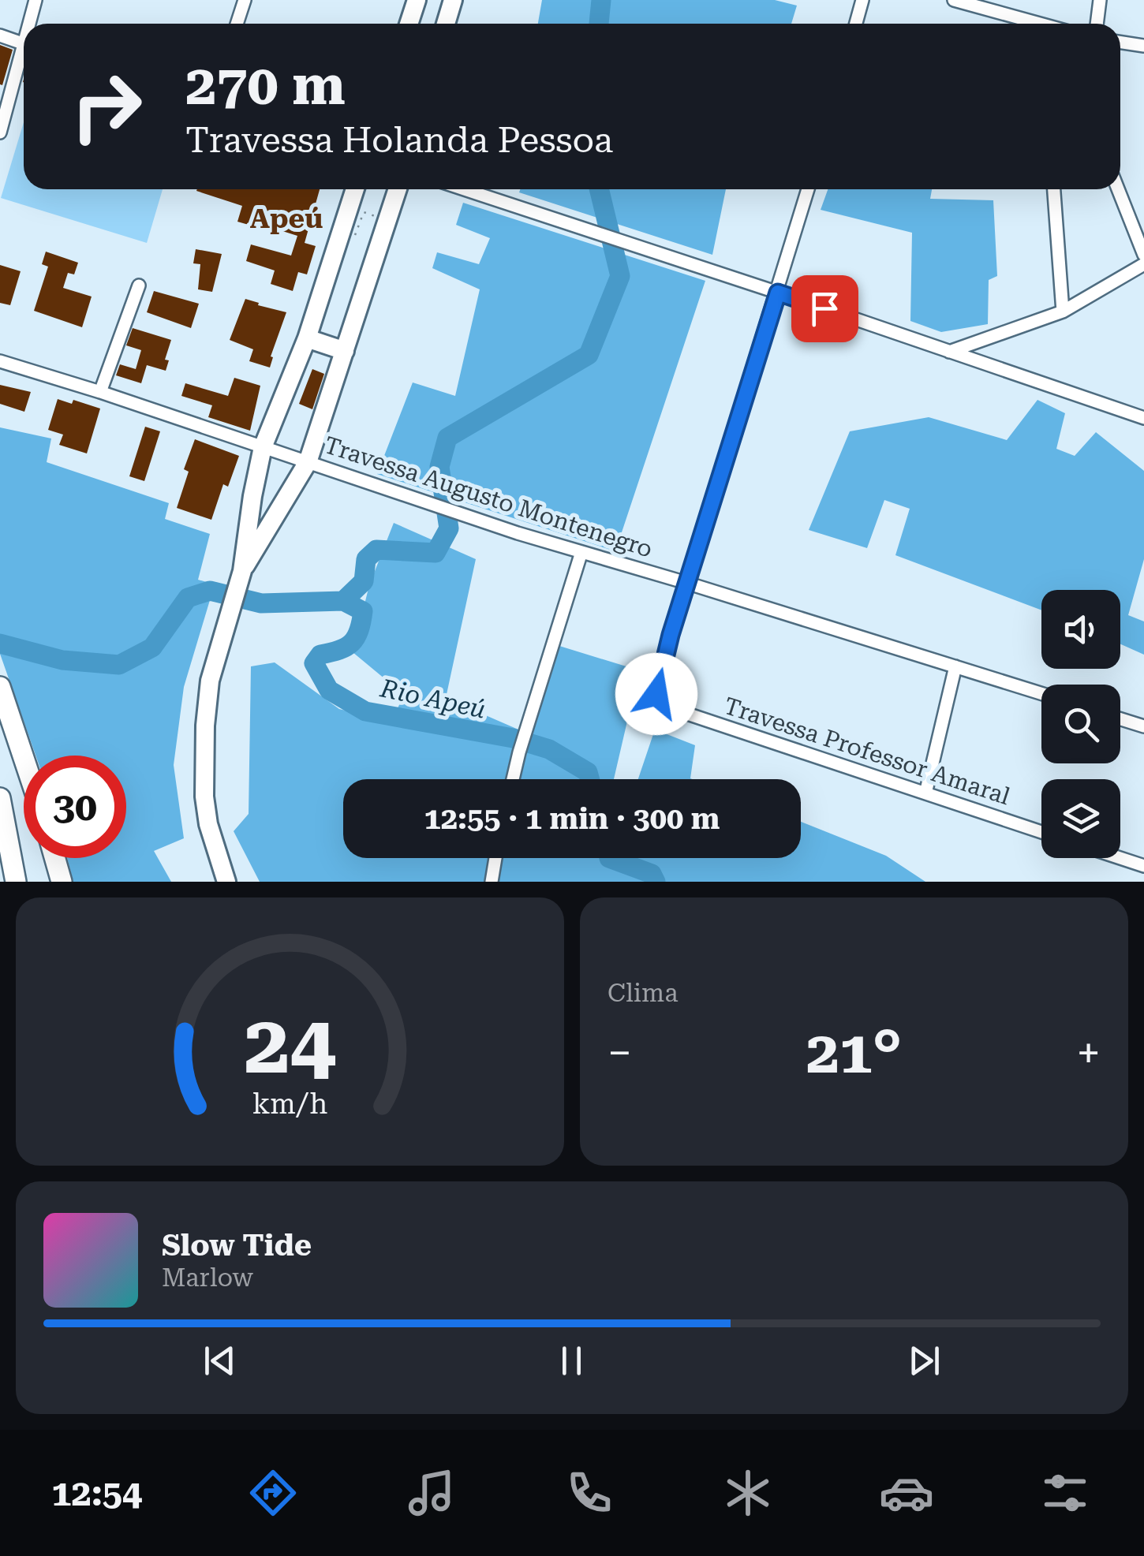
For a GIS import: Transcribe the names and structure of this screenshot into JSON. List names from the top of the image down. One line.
{"streets":{"street":["Travessa Augusto Montenegro","Travessa Professor Amaral"]},"crossings":[["Travessa Augusto Montenegro","Travessa Professor Amaral"]],"districts":["Apeú"],"water":["Rio Apeú"],"page":{"turn":["270 m","Travessa Holanda Pessoa"],"limit":"30","trip":"12:55 · 1 min · 300 m","tile":"Clima","heat":["−","21°","+"],"song":["Slow Tide","Marlow"],"tabs":"12:54","gauge":["24","km/h"]}}
